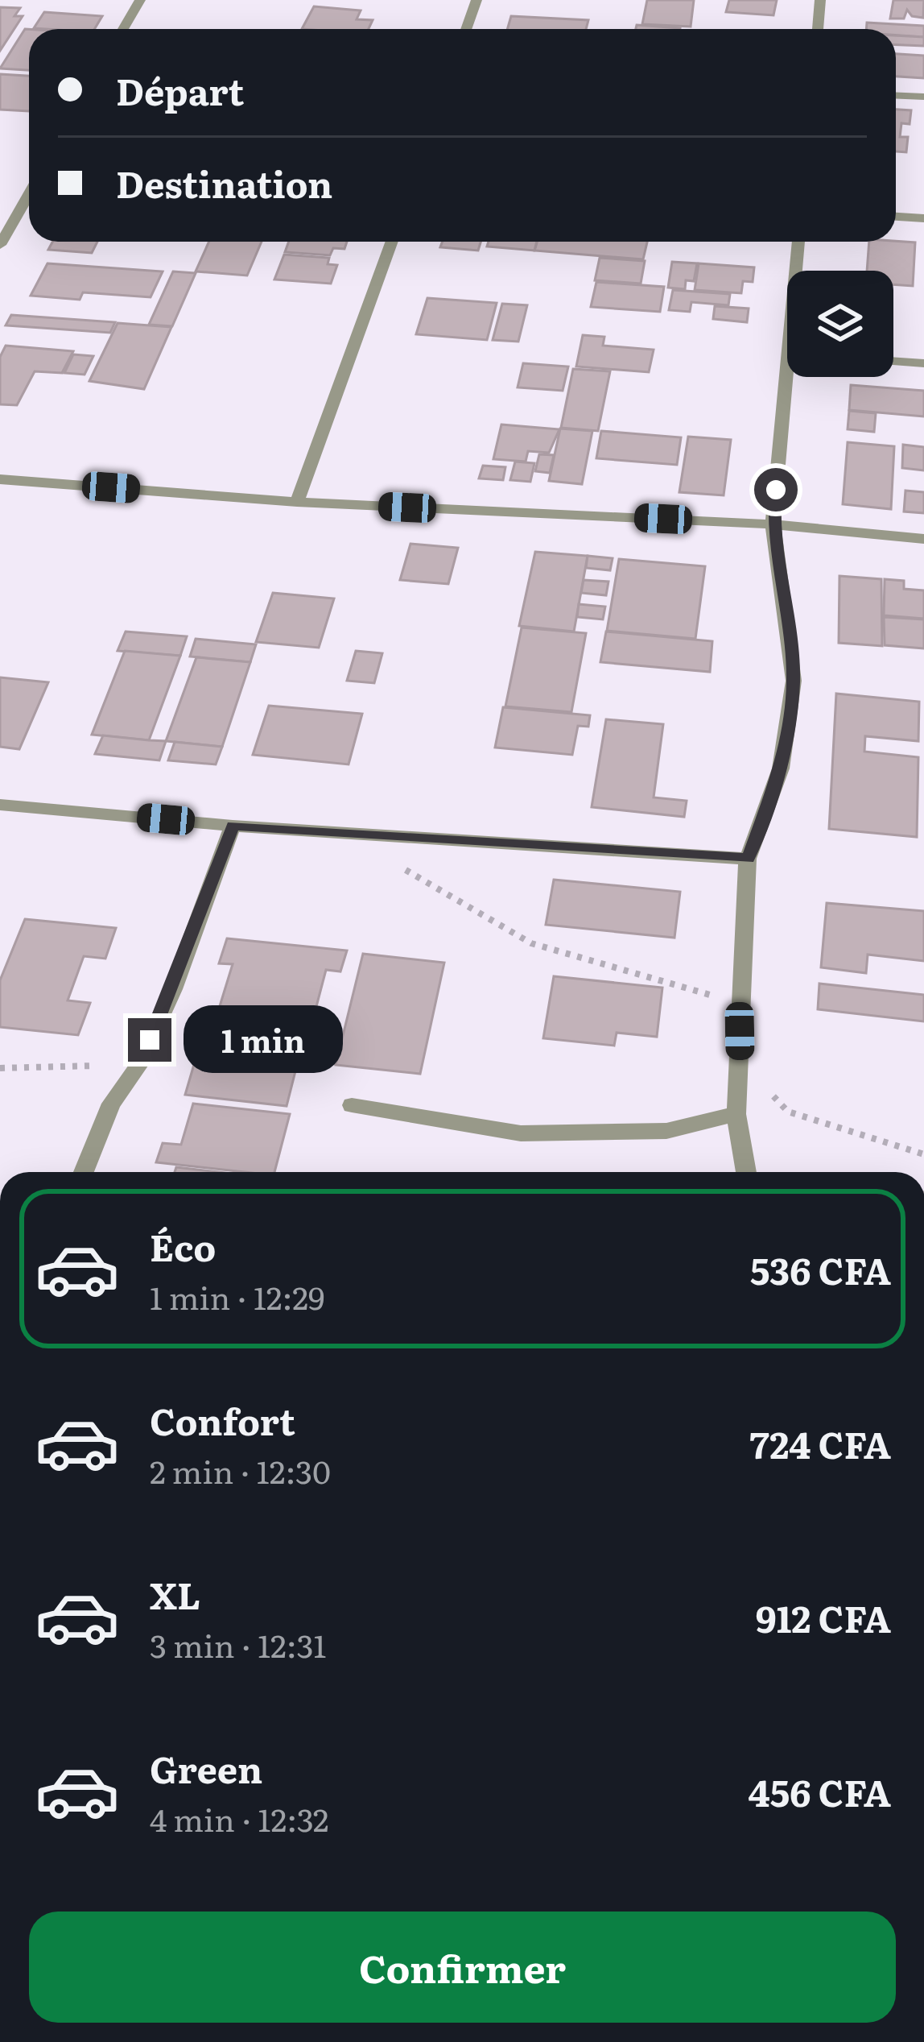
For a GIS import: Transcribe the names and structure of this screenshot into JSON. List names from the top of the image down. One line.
{"page":{"banner":["Départ","Destination"],"bubble":"1 min","list":[{"name":"Éco","note":"1 min · 12:29","value":"536 CFA"},{"name":"Confort","note":"2 min · 12:30","value":"724 CFA"},{"name":"XL","note":"3 min · 12:31","value":"912 CFA"},{"name":"Green","note":"4 min · 12:32","value":"456 CFA"}],"buttons":"Confirmer"}}
